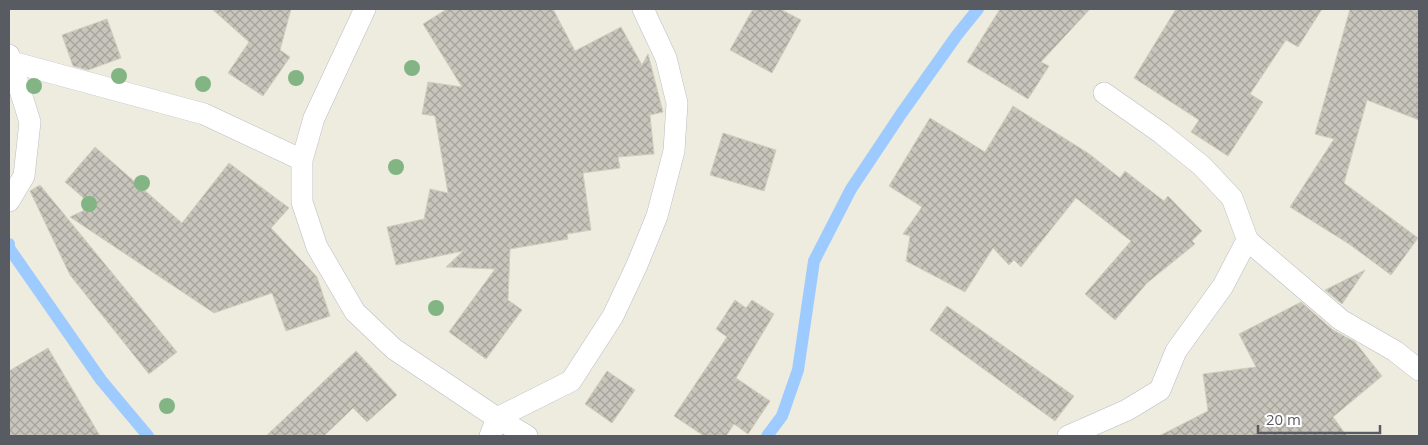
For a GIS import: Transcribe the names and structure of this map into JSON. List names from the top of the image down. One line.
{"scale_bar":"20 m"}
